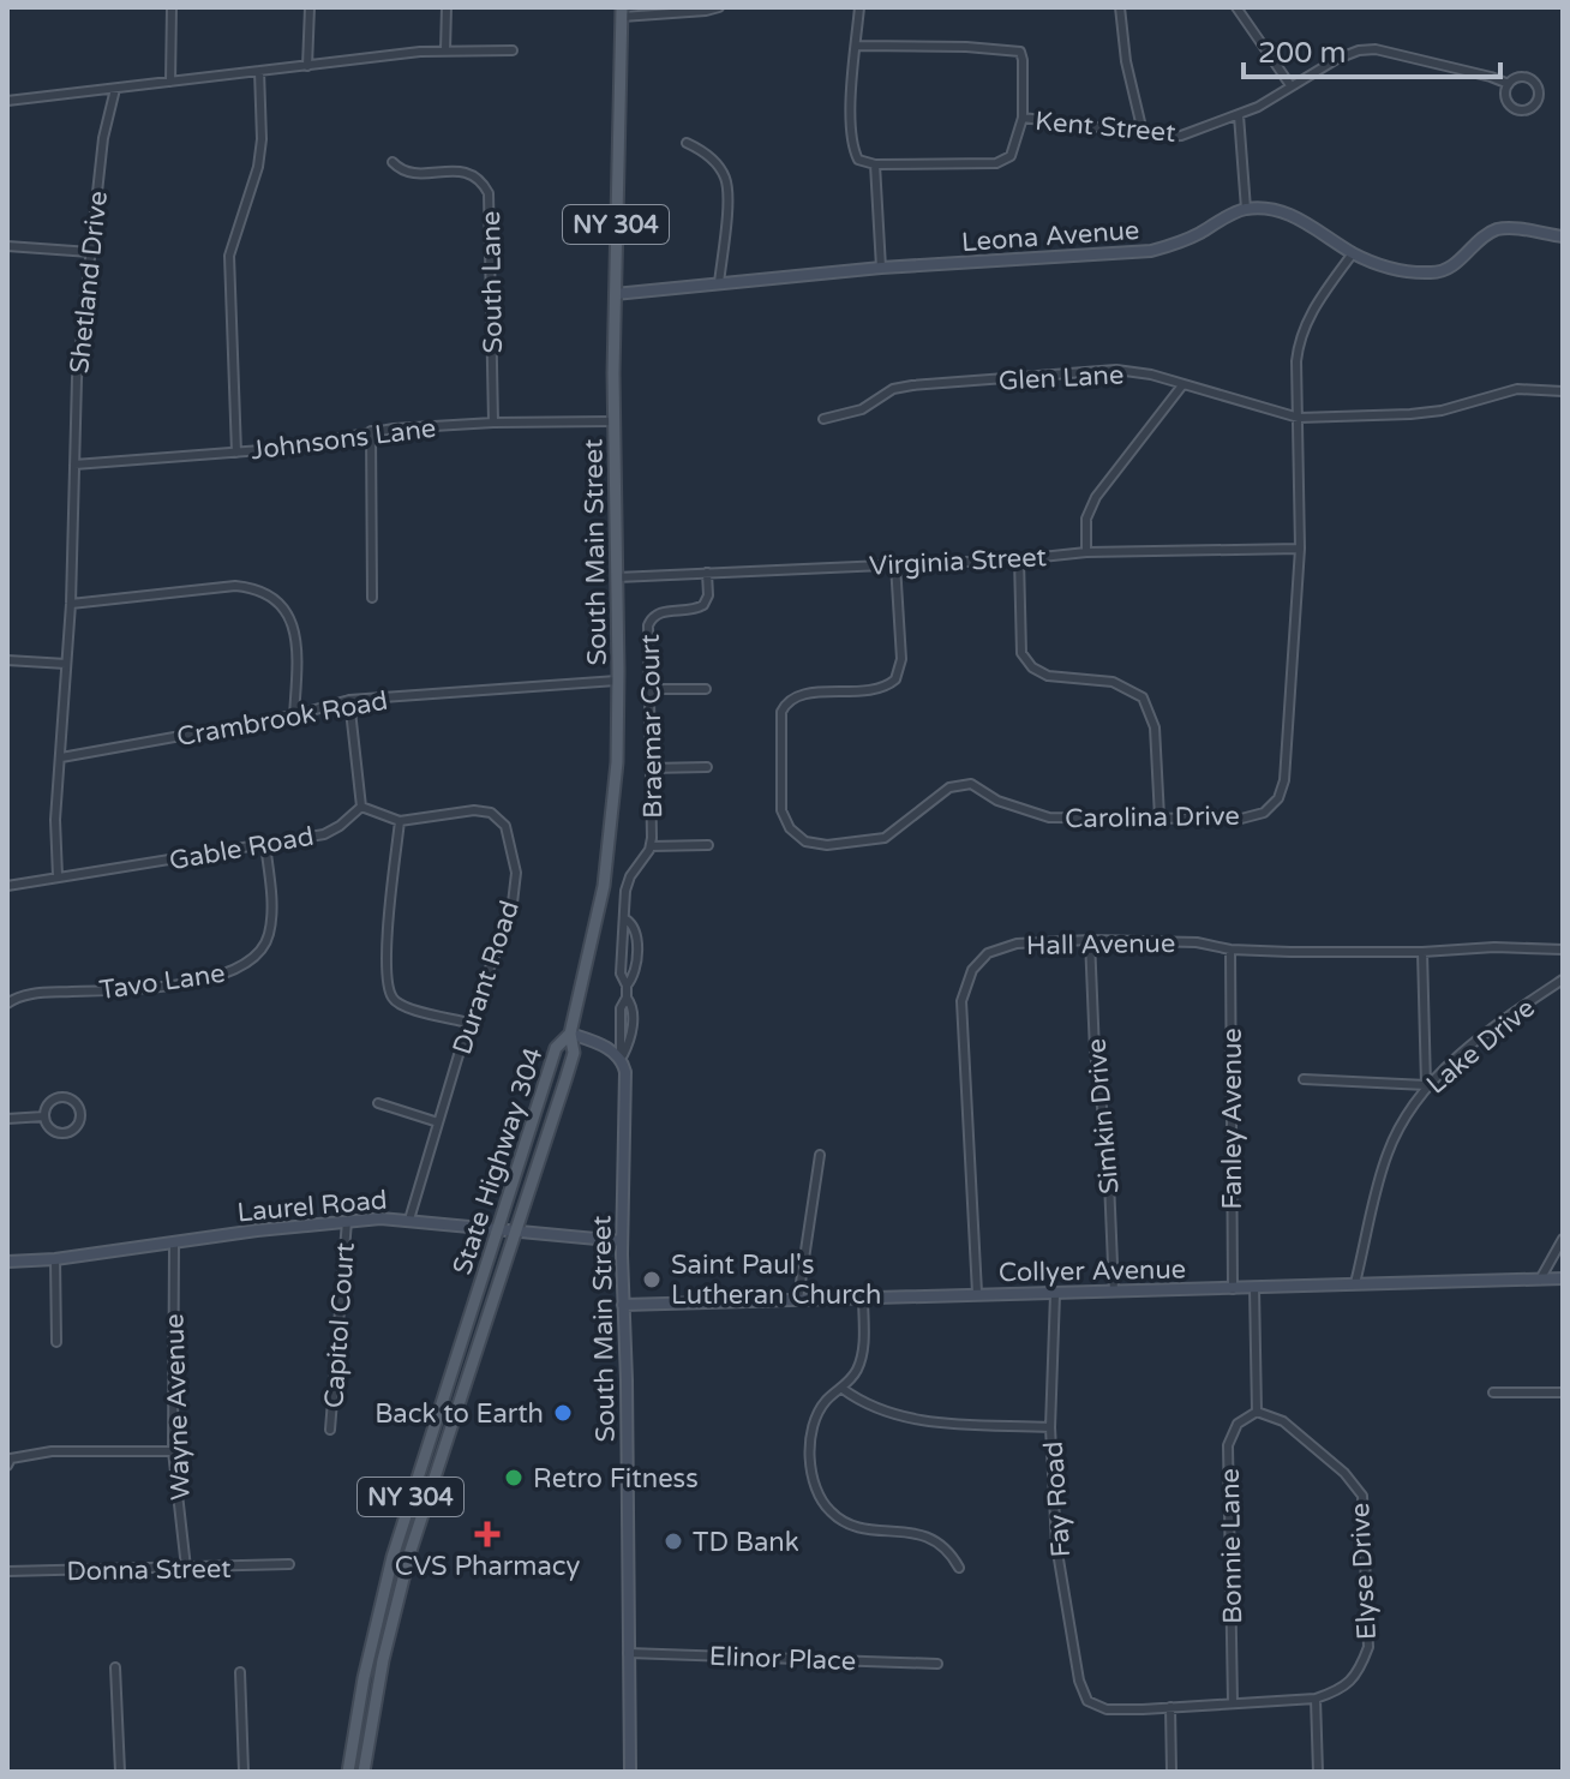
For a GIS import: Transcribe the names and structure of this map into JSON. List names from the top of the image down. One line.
{"streets":{"main road":["NY 304","South Main Street","State Highway 304"],"street":["Kent Street","Leona Avenue","Shetland Drive","South Lane","Glen Lane","Johnsons Lane","Virginia Street","Crambrook Road","Braemar Court","Carolina Drive","Gable Road","Hall Avenue","Durant Road","Tavo Lane","Lake Drive","Simkin Drive","Fanley Avenue","Laurel Road","Collyer Avenue","Capitol Court","Wayne Avenue","Fay Road","Bonnie Lane","Donna Street","Elyse Drive","Elinor Place"]},"crossings":[["Leona Avenue","South Main Street"],["Shetland Drive","Johnsons Lane"],["Shetland Drive","Crambrook Road"],["Shetland Drive","Gable Road"],["South Lane","Johnsons Lane"],["Glen Lane","Carolina Drive"],["Johnsons Lane","South Main Street"],["South Main Street","Virginia Street"],["South Main Street","Crambrook Road"],["South Main Street","Braemar Court"],["South Main Street","State Highway 304"],["South Main Street","Laurel Road"],["South Main Street","Collyer Avenue"],["South Main Street","Elinor Place"],["Virginia Street","Braemar Court"],["Virginia Street","Carolina Drive"],["Gable Road","Durant Road"],["Gable Road","Tavo Lane"],["Hall Avenue","Simkin Drive"],["Hall Avenue","Fanley Avenue"],["Hall Avenue","Collyer Avenue"],["Durant Road","Laurel Road"],["Lake Drive","Collyer Avenue"],["Simkin Drive","Collyer Avenue"],["Fanley Avenue","Collyer Avenue"],["State Highway 304","Laurel Road"],["Laurel Road","Capitol Court"],["Laurel Road","Wayne Avenue"],["Collyer Avenue","Fay Road"],["Wayne Avenue","Donna Street"],["Fay Road","Elyse Drive"],["Bonnie Lane","Elyse Drive"]],"places":{"other":["Saint Paul's Lutheran Church","Back to Earth","Retro Fitness","TD Bank"],"health":["CVS Pharmacy"]},"scale_bar":"200 m"}
